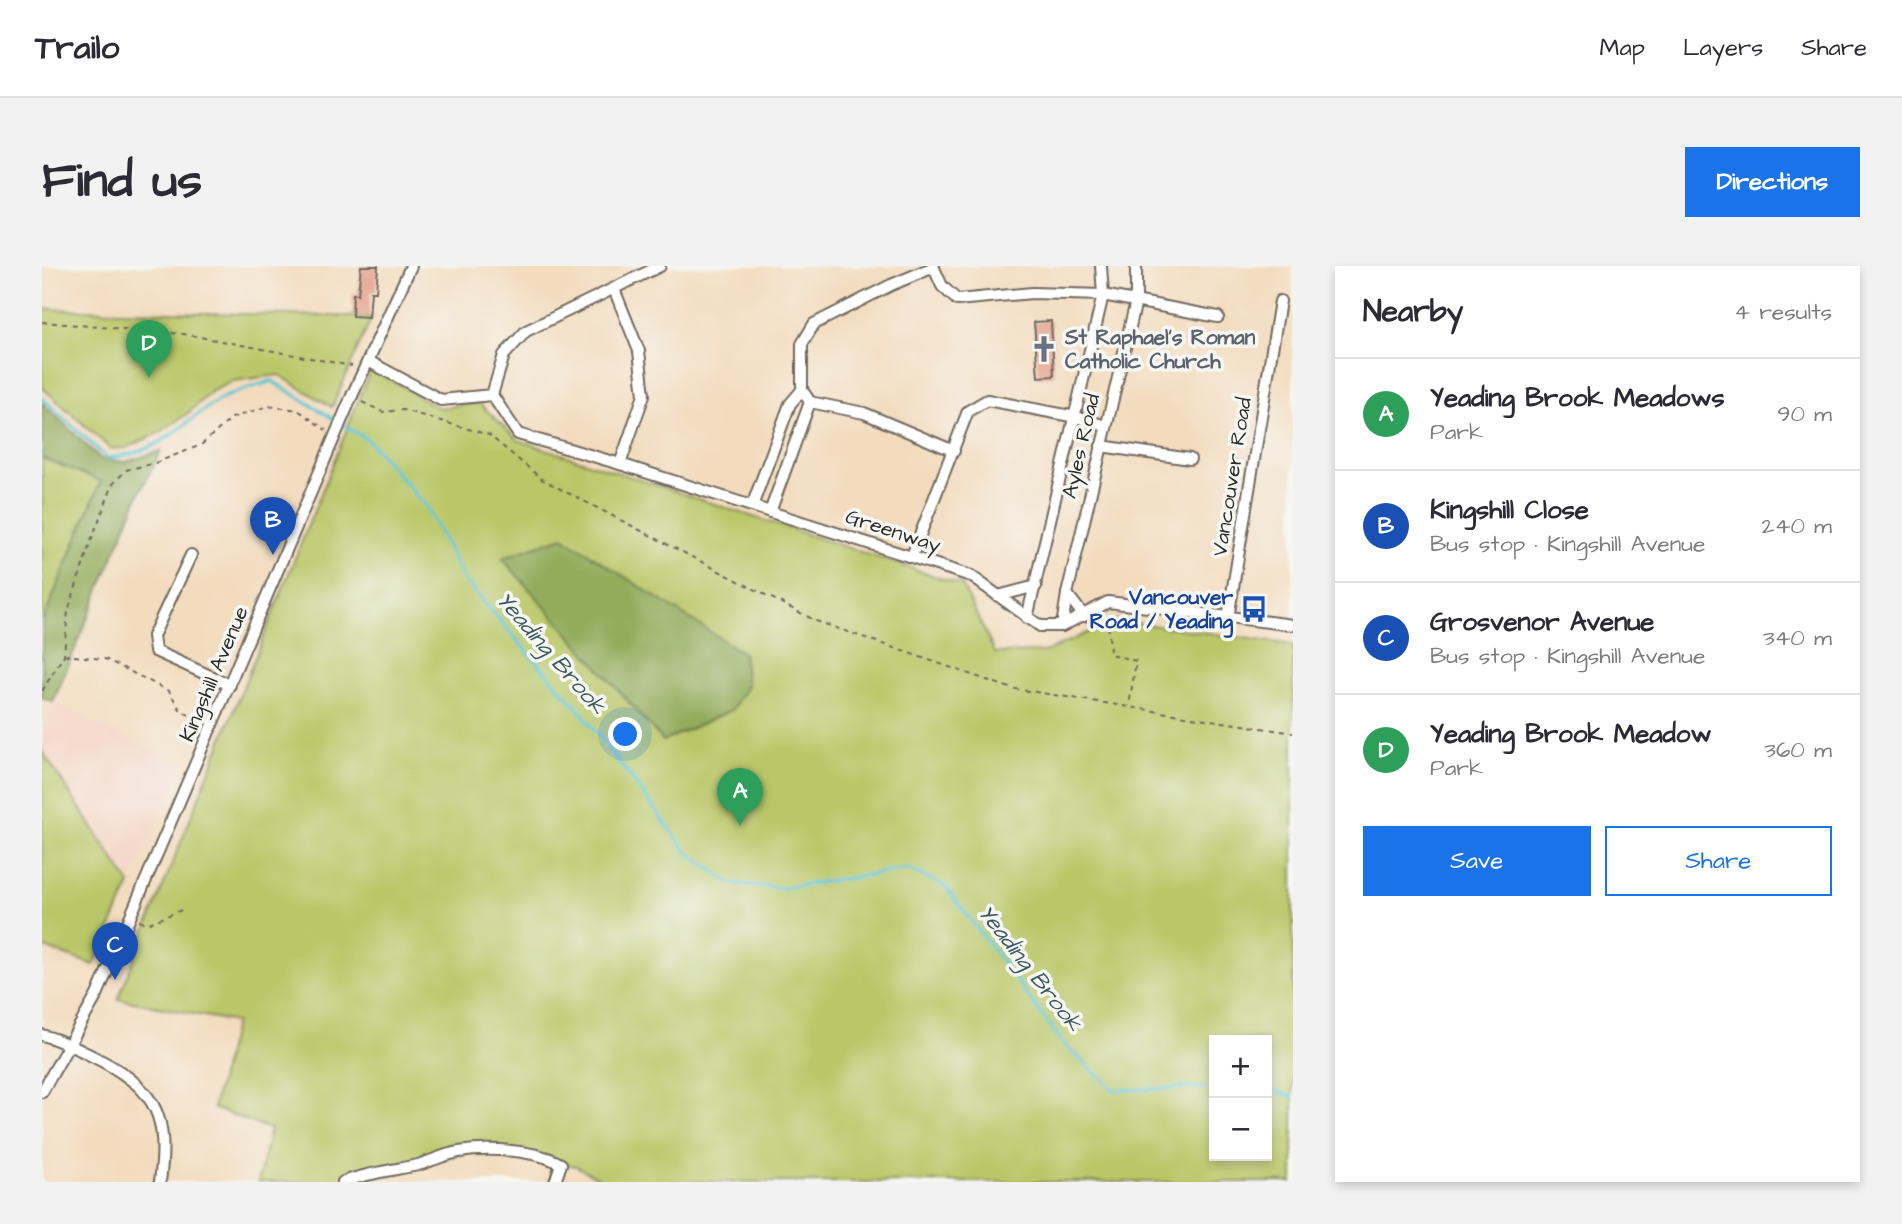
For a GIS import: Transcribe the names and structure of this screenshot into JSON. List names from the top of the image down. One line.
{"streets":{"street":["Ayles Road","Vancouver Road","Greenway","Kingshill Avenue"]},"crossings":[["Ayles Road","Greenway"]],"water":["Yeading Brook"],"places":{"church":["St Raphael's Roman Catholic Church"],"bus stop":["Vancouver Road / Yeading"]},"page":{"header":"Trailo","nav":["Map","Layers","Share"],"buttons":["Directions",["Save","Share"]],"title":"Find us","heading":["Nearby","4 results"],"pins":["D","B","A","C"],"list":[{"mark":"A","name":"Yeading Brook Meadows","note":"Park","value":"90 m"},{"mark":"B","name":"Kingshill Close","note":"Bus stop · Kingshill Avenue","value":"240 m"},{"mark":"C","name":"Grosvenor Avenue","note":"Bus stop · Kingshill Avenue","value":"340 m"},{"mark":"D","name":"Yeading Brook Meadow","note":"Park","value":"360 m"}],"map_buttons":["+","−"]}}
